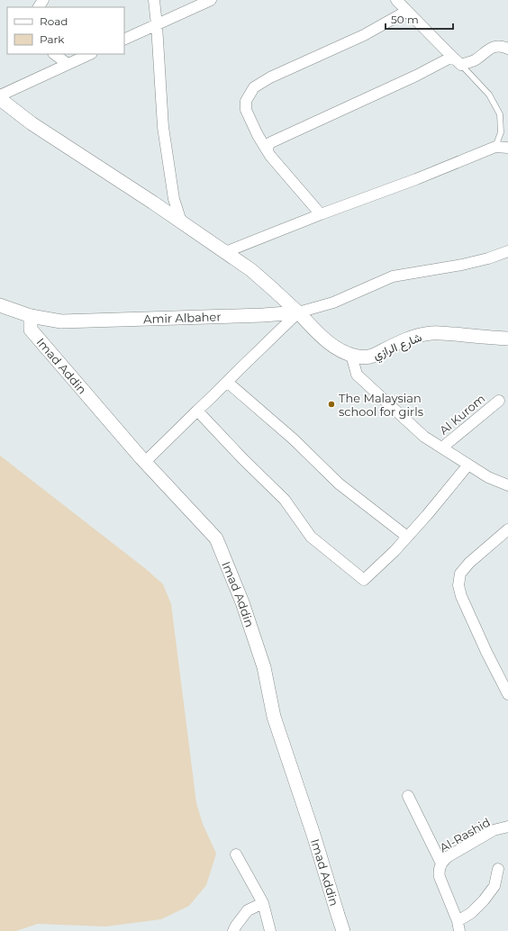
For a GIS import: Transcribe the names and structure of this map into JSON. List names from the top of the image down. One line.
{"streets":{"street":["Amir Albaher","شارع الرازي","Imad Addin","Al Kurom","Al-Rashid"]},"crossings":[["Amir Albaher","Imad Addin"]],"places":["The Malaysian school for girls"],"legend":["Road","Park"],"scale_bar":"50 m"}
